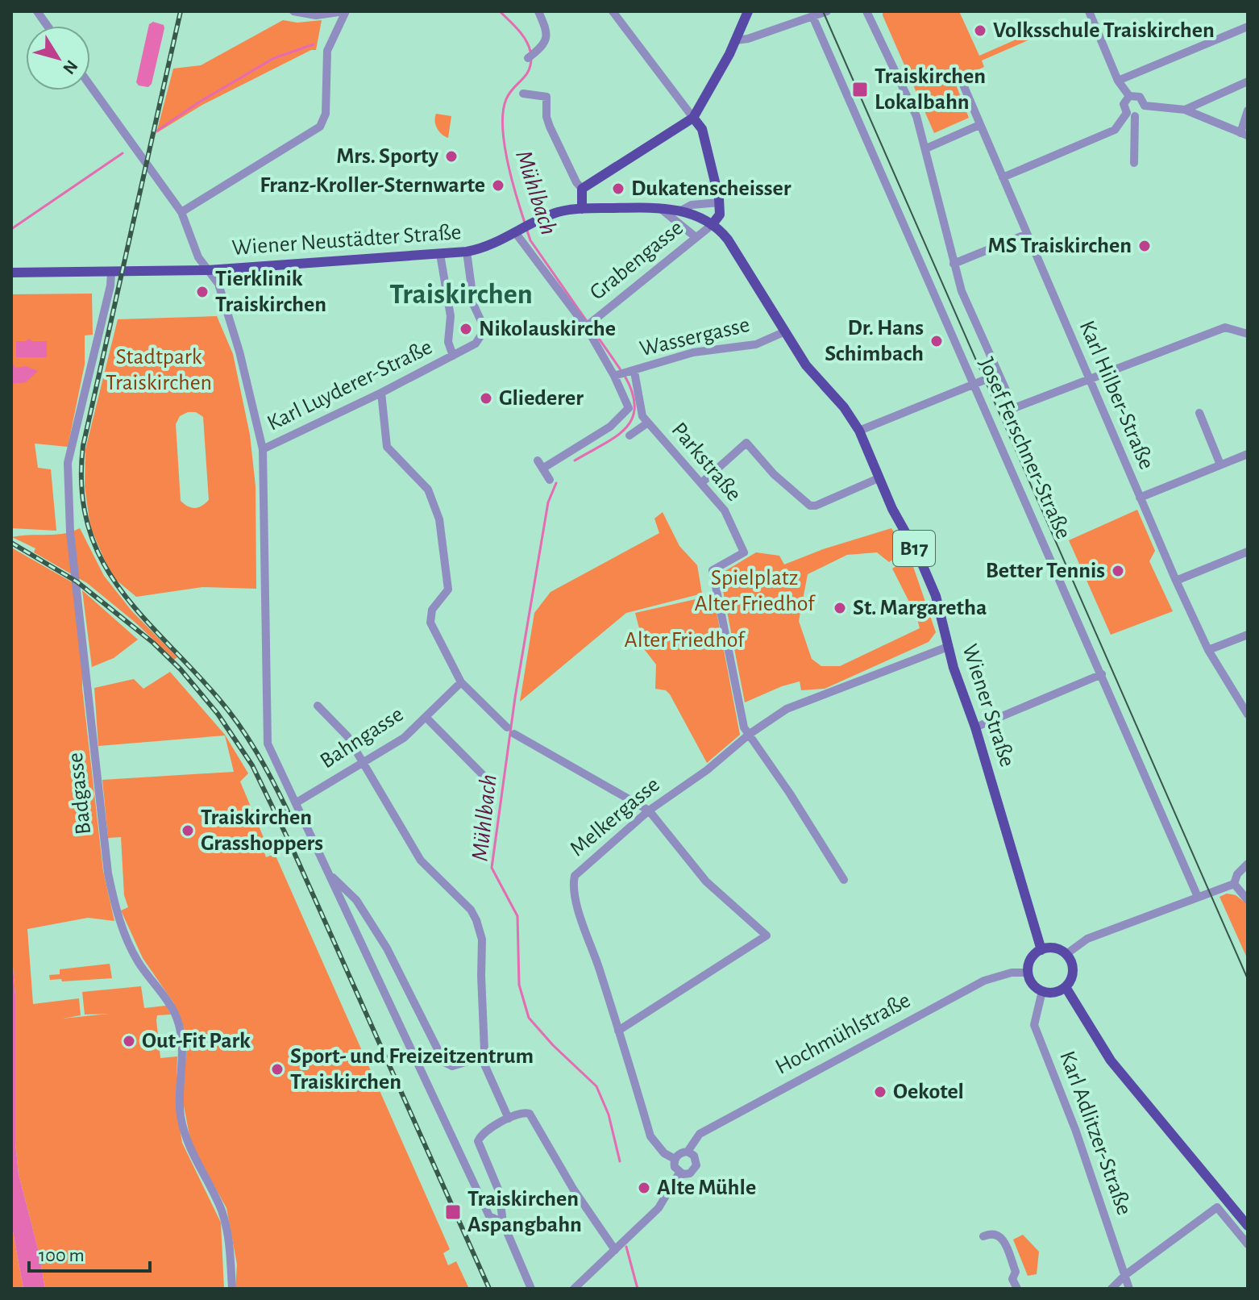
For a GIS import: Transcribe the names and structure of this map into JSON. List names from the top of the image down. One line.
{"streets":{"main road":["Wiener Neustädter Straße","B17","Wiener Straße"],"street":["Grabengasse","Wassergasse","Karl Luyderer-Straße","Karl Hilber-Straße","Josef Ferschner-Straße","Parkstraße","Bahngasse","Badgasse","Melkergasse","Hochmühlstraße","Karl Adlitzer-Straße"]},"crossings":[["Wiener Neustädter Straße","Grabengasse"],["Wiener Neustädter Straße","Karl Luyderer-Straße"],["Wiener Neustädter Straße","Wiener Straße"],["Wiener Neustädter Straße","Badgasse"],["Grabengasse","Wiener Straße"],["Wassergasse","Wiener Straße"],["Karl Hilber-Straße","Josef Ferschner-Straße"],["Parkstraße","Melkergasse"],["Wiener Straße","Melkergasse"],["Wiener Straße","Hochmühlstraße"],["Wiener Straße","Karl Adlitzer-Straße"],["Melkergasse","Hochmühlstraße"],["Hochmühlstraße","Karl Adlitzer-Straße"]],"districts":["Traiskirchen"],"water":["Mühlbach"],"parks":["Stadtpark Traiskirchen","Spielplatz Alter Friedhof","Alter Friedhof"],"places":{"other":["Volksschule Traiskirchen","Mrs. Sporty","Franz-Kroller-Sternwarte","Dukatenscheisser","MS Traiskirchen","Tierklinik Traiskirchen","Nikolauskirche","Dr. Hans Schimbach","Gliederer","Better Tennis","St. Margaretha","Traiskirchen Grasshoppers","Out-Fit Park","Sport- und Freizeitzentrum Traiskirchen","Oekotel","Alte Mühle"],"transit":["Traiskirchen Lokalbahn","Traiskirchen Aspangbahn"]},"scale_bar":"100 m","north":"bottom right"}
